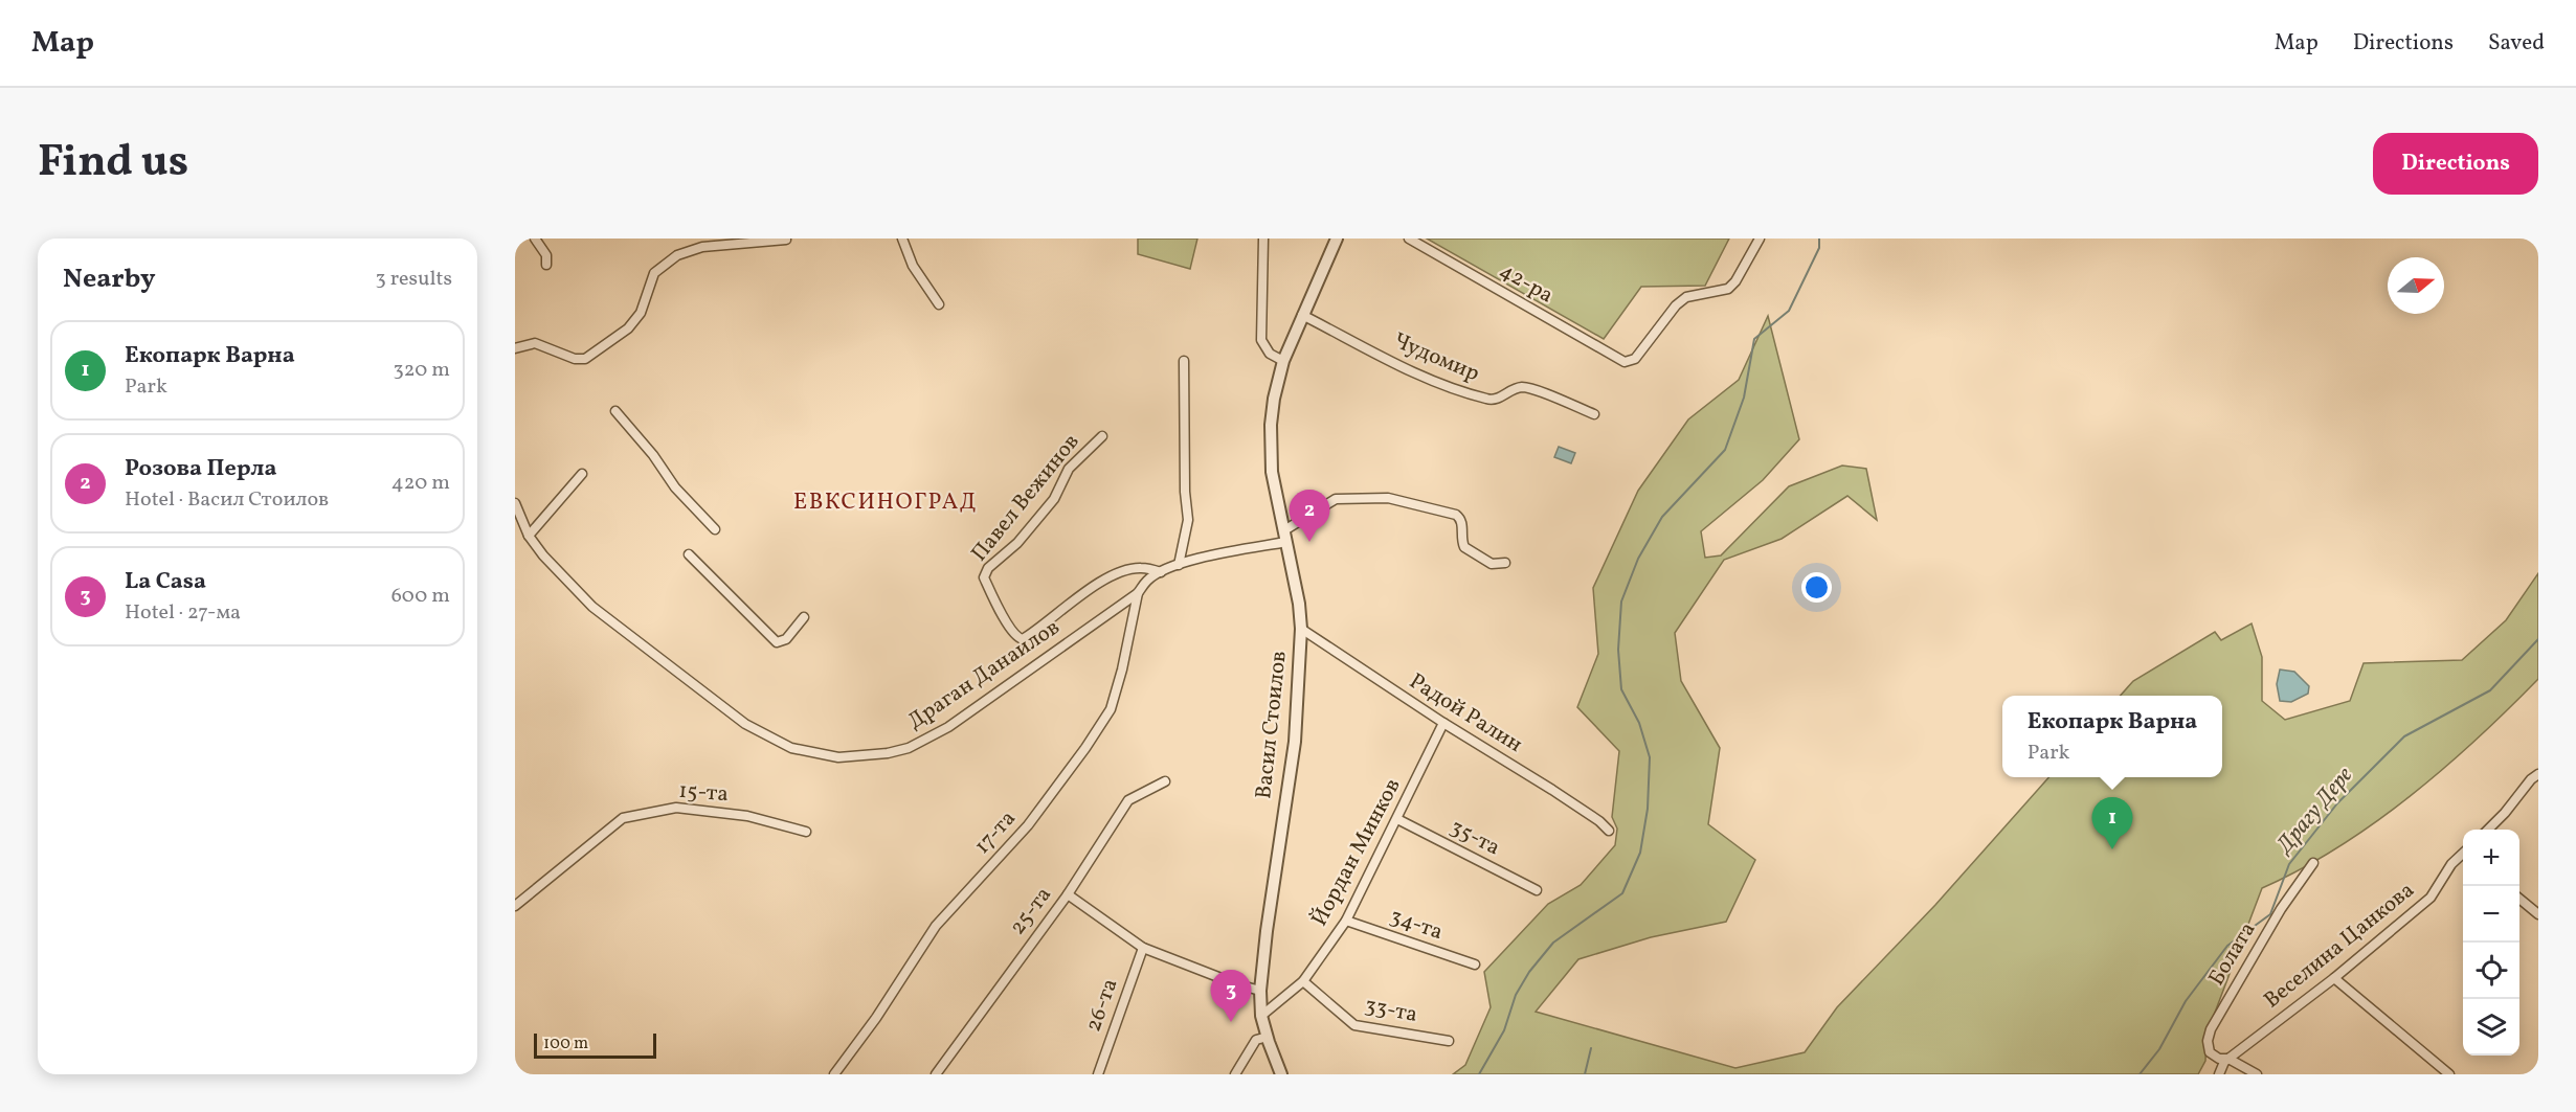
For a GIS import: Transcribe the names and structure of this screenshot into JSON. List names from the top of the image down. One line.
{"streets":{"street":["42-ра","Чудомир","Павел Вежинов","Драган Данаилов","Радой Ралин","Васил Стоилов","15-та","17-та","35-та","Йордан Минков","25-та","34-та","Веселина Цанкова","Болата","26-та","33-та"]},"crossings":[["Чудомир","Васил Стоилов"],["Павел Вежинов","Драган Данаилов"],["Драган Данаилов","Васил Стоилов"],["Драган Данаилов","17-та"],["Радой Ралин","Васил Стоилов"],["Радой Ралин","Йордан Минков"],["Васил Стоилов","Йордан Минков"],["35-та","Йордан Минков"],["Йордан Минков","34-та"],["Йордан Минков","33-та"],["Веселина Цанкова","Болата"]],"districts":["ЕВКСИНОГРАД"],"water":["Драгу Дере"],"scale_bar":"100 m","north":"right","page":{"header":"Map","nav":["Map","Directions","Saved"],"title":"Find us","buttons":"Directions","heading":["Nearby","3 results"],"list":[{"mark":"1","name":"Екопарк Варна","note":"Park","value":"320 m"},{"mark":"2","name":"Розова Перла","note":"Hotel · Васил Стоилов","value":"420 m"},{"mark":"3","name":"La Casa","note":"Hotel · 27-ма","value":"600 m"}],"pins":["2","1","3"],"popup":["Екопарк Варна","Park"],"map_buttons":["+","−"],"scale":"100 m"}}
